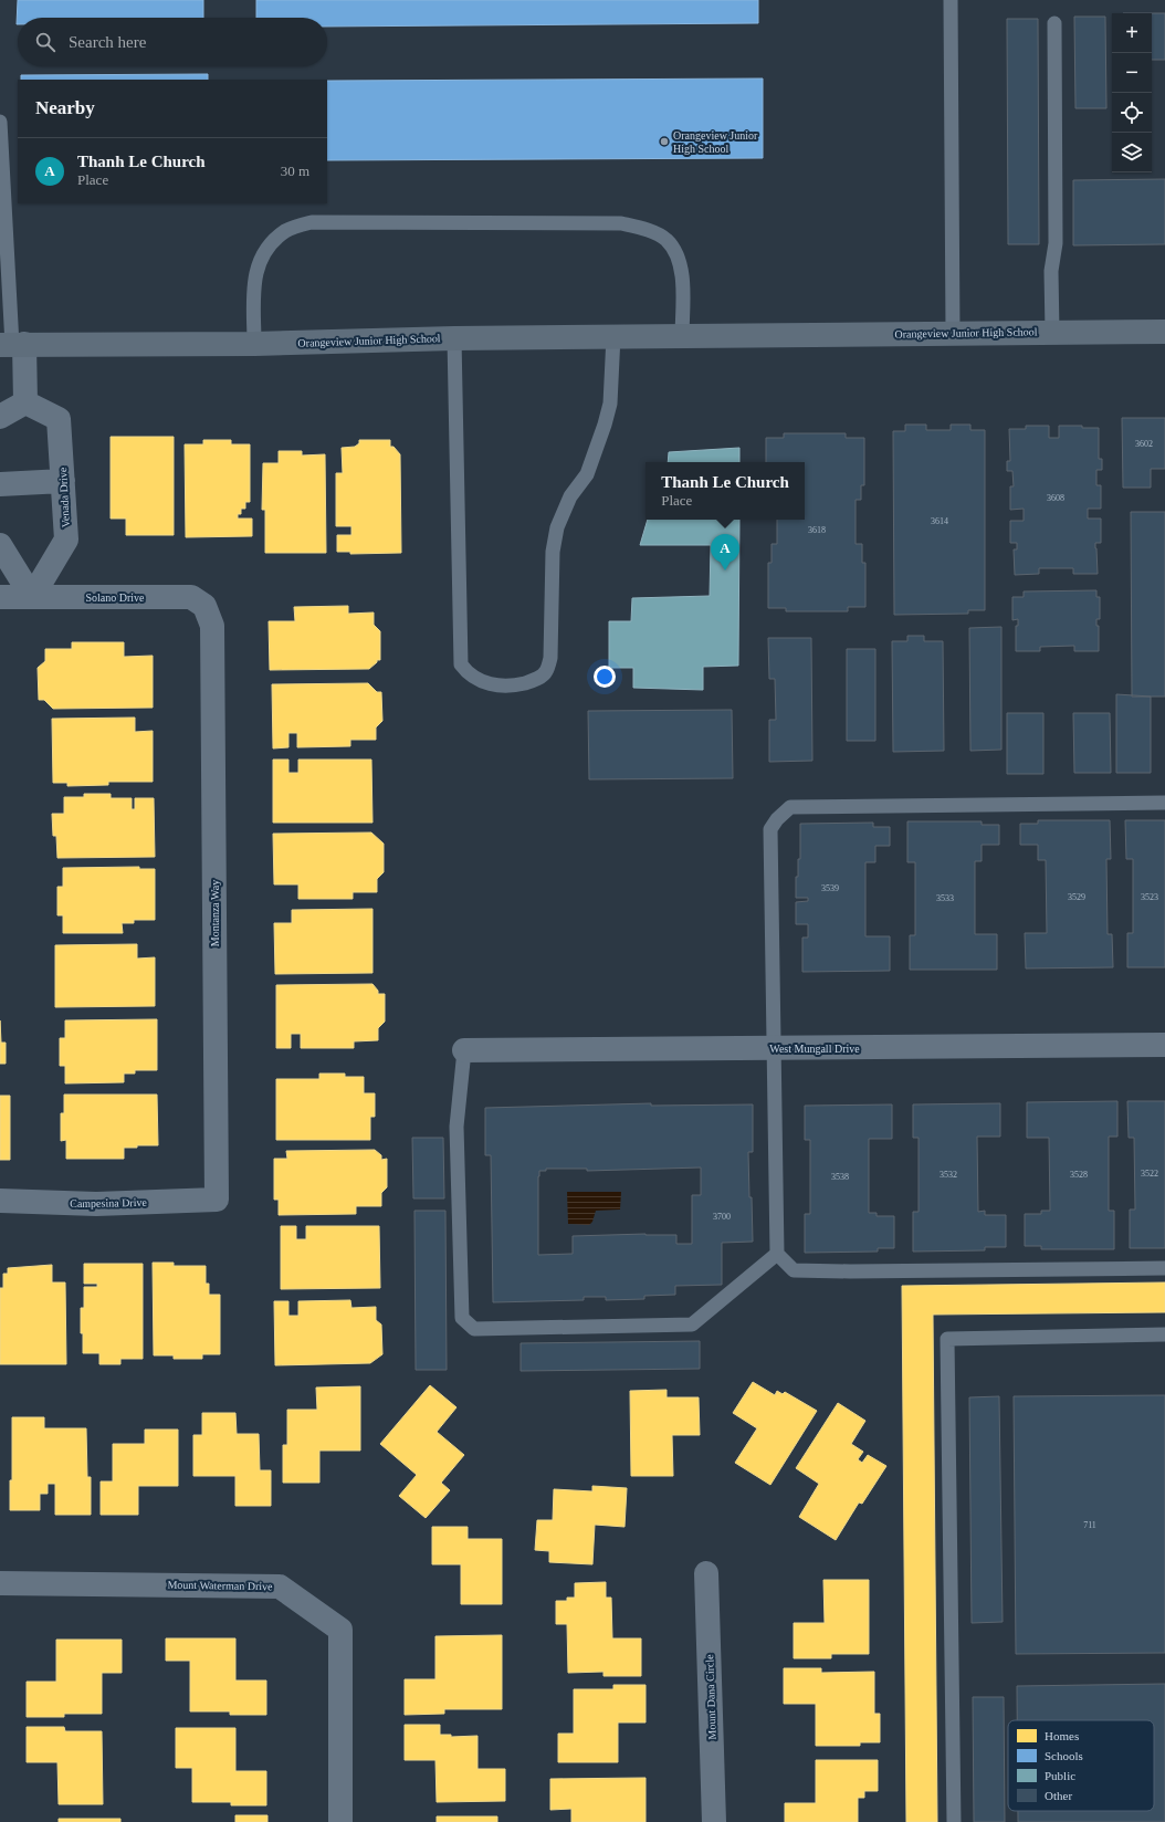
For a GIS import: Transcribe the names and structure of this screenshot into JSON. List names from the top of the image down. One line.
{"streets":{"main road":["Orangeview Junior High School"],"street":["Venada Drive","Solano Drive","Montanza Way","West Mungall Drive","Campesina Drive","Mount Waterman Drive","Mount Dana Circle"]},"crossings":[["Venada Drive","Solano Drive"],["Solano Drive","Montanza Way"],["Montanza Way","Campesina Drive"]],"places":["Orangeview Junior High School"],"house_numbers":["3602","3608","3614","3618","3539","3529","3523","3533","3522","3532","3528","3538","3700","711"],"legend":["Homes","Schools","Public","Other"],"page":{"map_buttons":["+","−"],"search":"Search here","heading":"Nearby","list":[{"mark":"A","name":"Thanh Le Church","note":"Place","value":"30 m"}],"popup":["Thanh Le Church","Place"],"pins":"A"}}
